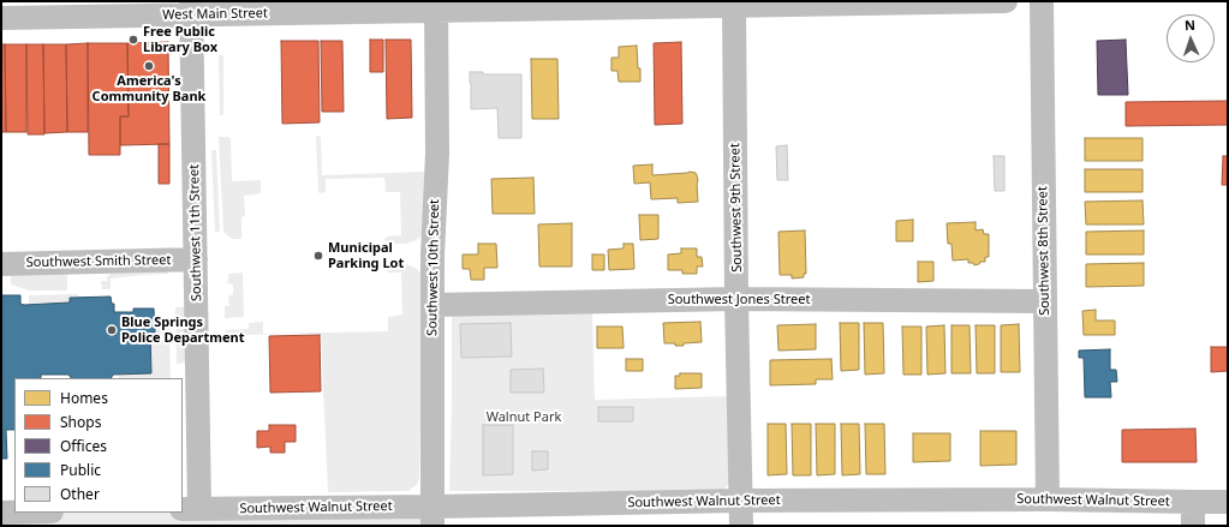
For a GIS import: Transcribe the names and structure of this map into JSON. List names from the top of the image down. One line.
{"streets":{"street":["West Main Street","Southwest 9th Street","Southwest 11th Street","Southwest 8th Street","Southwest Smith Street","Southwest 10th Street","Southwest Jones Street","Southwest Walnut Street"]},"crossings":[["West Main Street","Southwest 9th Street"],["West Main Street","Southwest 11th Street"],["West Main Street","Southwest 10th Street"],["Southwest 9th Street","Southwest Jones Street"],["Southwest 9th Street","Southwest Walnut Street"],["Southwest 11th Street","Southwest Smith Street"],["Southwest 11th Street","Southwest Walnut Street"],["Southwest 8th Street","Southwest Jones Street"],["Southwest 8th Street","Southwest Walnut Street"],["Southwest 10th Street","Southwest Jones Street"],["Southwest 10th Street","Southwest Walnut Street"]],"parks":["Walnut Park"],"places":["Free Public Library Box","America's Community Bank","Municipal Parking Lot","Blue Springs Police Department"],"legend":["Homes","Shops","Offices","Public","Other"],"north":"top"}
